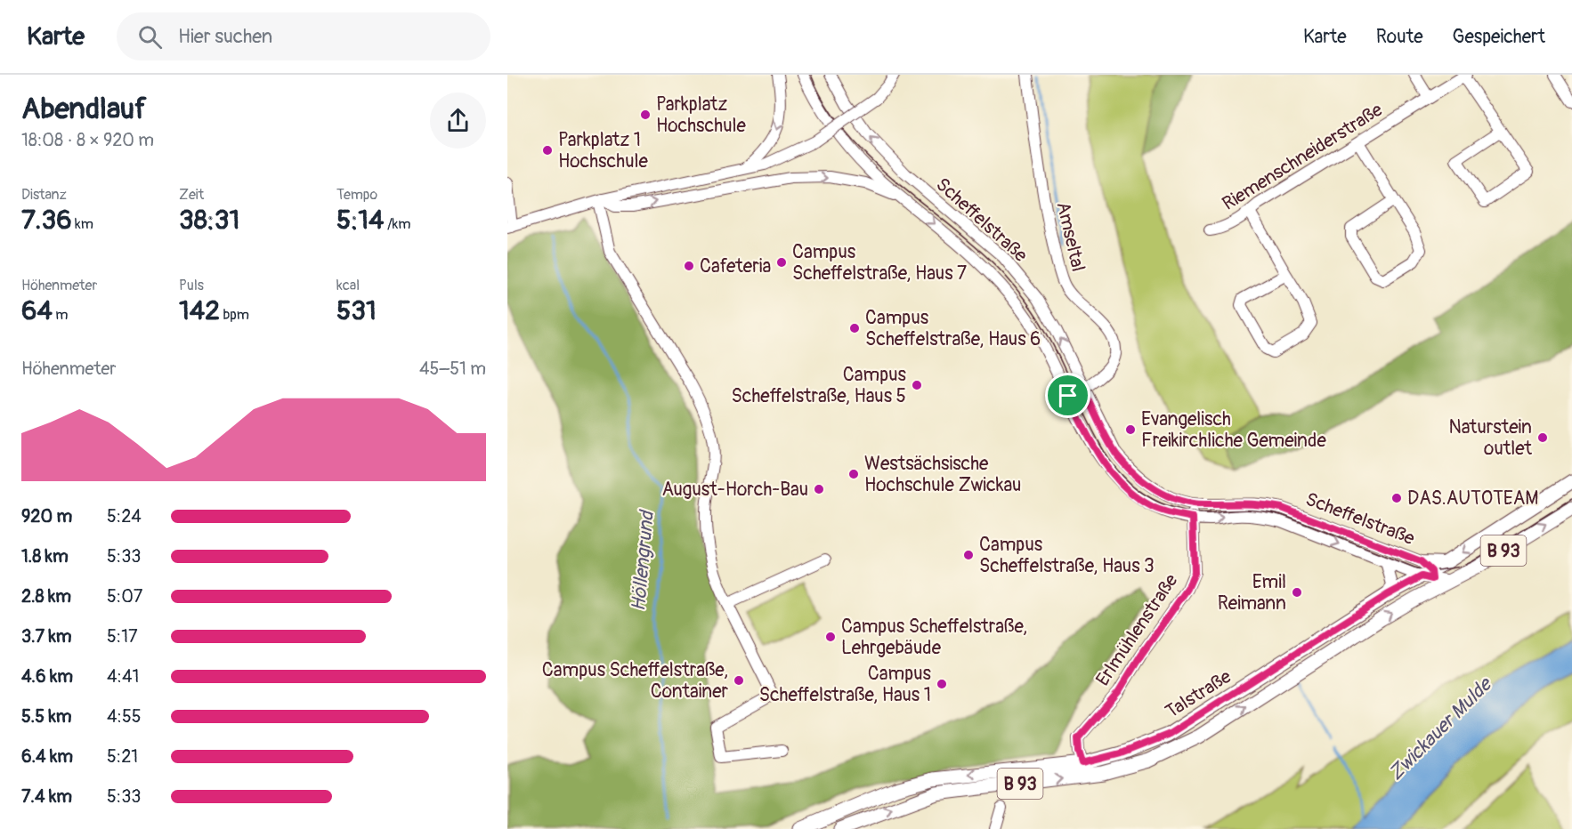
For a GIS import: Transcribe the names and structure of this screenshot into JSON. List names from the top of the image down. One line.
{"streets":{"main road":["B 93","Talstraße"],"street":["Riemenschneiderstraße","Scheffelstraße","Amseltal","Erlmühlenstraße"]},"crossings":[["Scheffelstraße","Amseltal"],["Scheffelstraße","Erlmühlenstraße"],["Scheffelstraße","Talstraße"],["Erlmühlenstraße","Talstraße"]],"water":["Höllengrund","Zwickauer Mulde"],"places":["Parkplatz Hochschule","Parkplatz 1 Hochschule","Campus Scheffelstraße, Haus 7","Cafeteria","Campus Scheffelstraße, Haus 6","Campus Scheffelstraße, Haus 5","Evangelisch Freikirchliche Gemeinde","Naturstein outlet","Westsächsische Hochschule Zwickau","August-Horch-Bau","DAS.AUTOTEAM","Campus Scheffelstraße, Haus 3","Emil Reimann","Campus Scheffelstraße, Lehrgebäude","Campus Scheffelstraße, Container","Campus Scheffelstraße, Haus 1"],"page":{"header":"Karte","search":"Hier suchen","nav":["Karte","Route","Gespeichert"],"heading":["Abendlauf","18:08 · 8 × 920 m"],"stats":[["Distanz","7.36 km"],["Zeit","38:31"],["Tempo","5:14 /km"],["Höhenmeter","64 m"],["Puls","142 bpm"],["kcal","531"]],"chart":["Höhenmeter","45–51 m"],"list":[{"name":"920 m","note":"5:24"},{"name":"1.8 km","note":"5:33"},{"name":"2.8 km","note":"5:07"},{"name":"3.7 km","note":"5:17"},{"name":"4.6 km","note":"4:41"},{"name":"5.5 km","note":"4:55"},{"name":"6.4 km","note":"5:21"},{"name":"7.4 km","note":"5:33"}]}}
